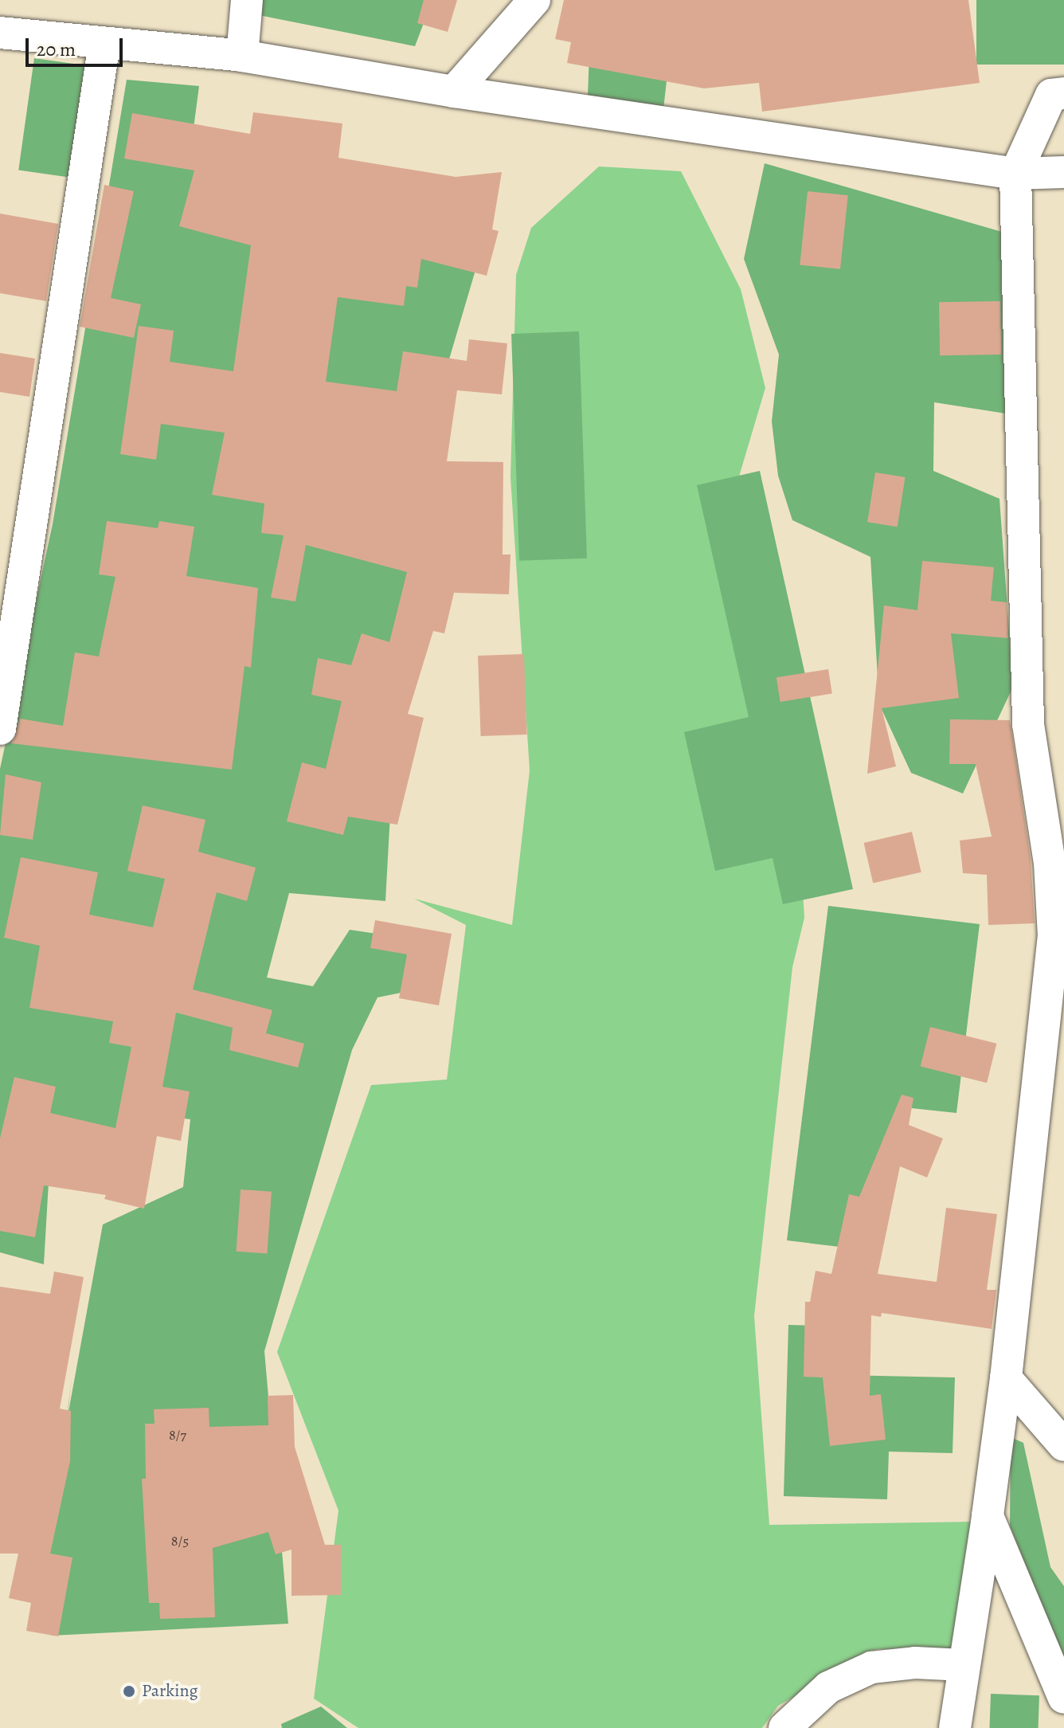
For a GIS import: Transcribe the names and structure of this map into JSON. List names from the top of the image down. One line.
{"places":["Parking"],"house_numbers":["8/7","8/5"],"scale_bar":"20 m"}
